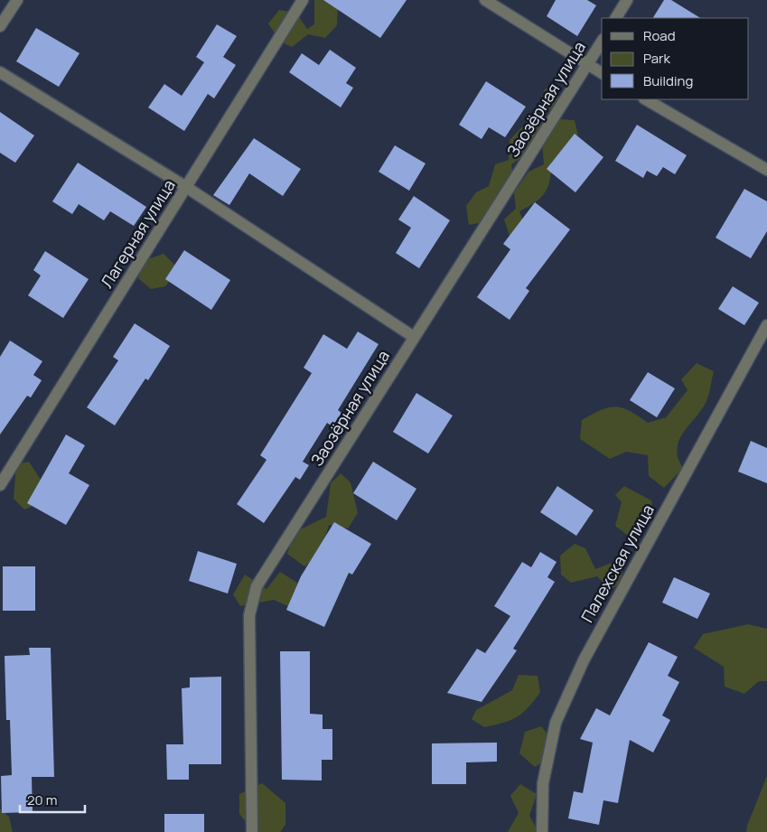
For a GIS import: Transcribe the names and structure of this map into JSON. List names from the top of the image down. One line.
{"streets":{"street":["Заозёрная улица","Лагерная улица","Палехская улица"]},"legend":["Road","Park","Building"],"scale_bar":"20 m"}
